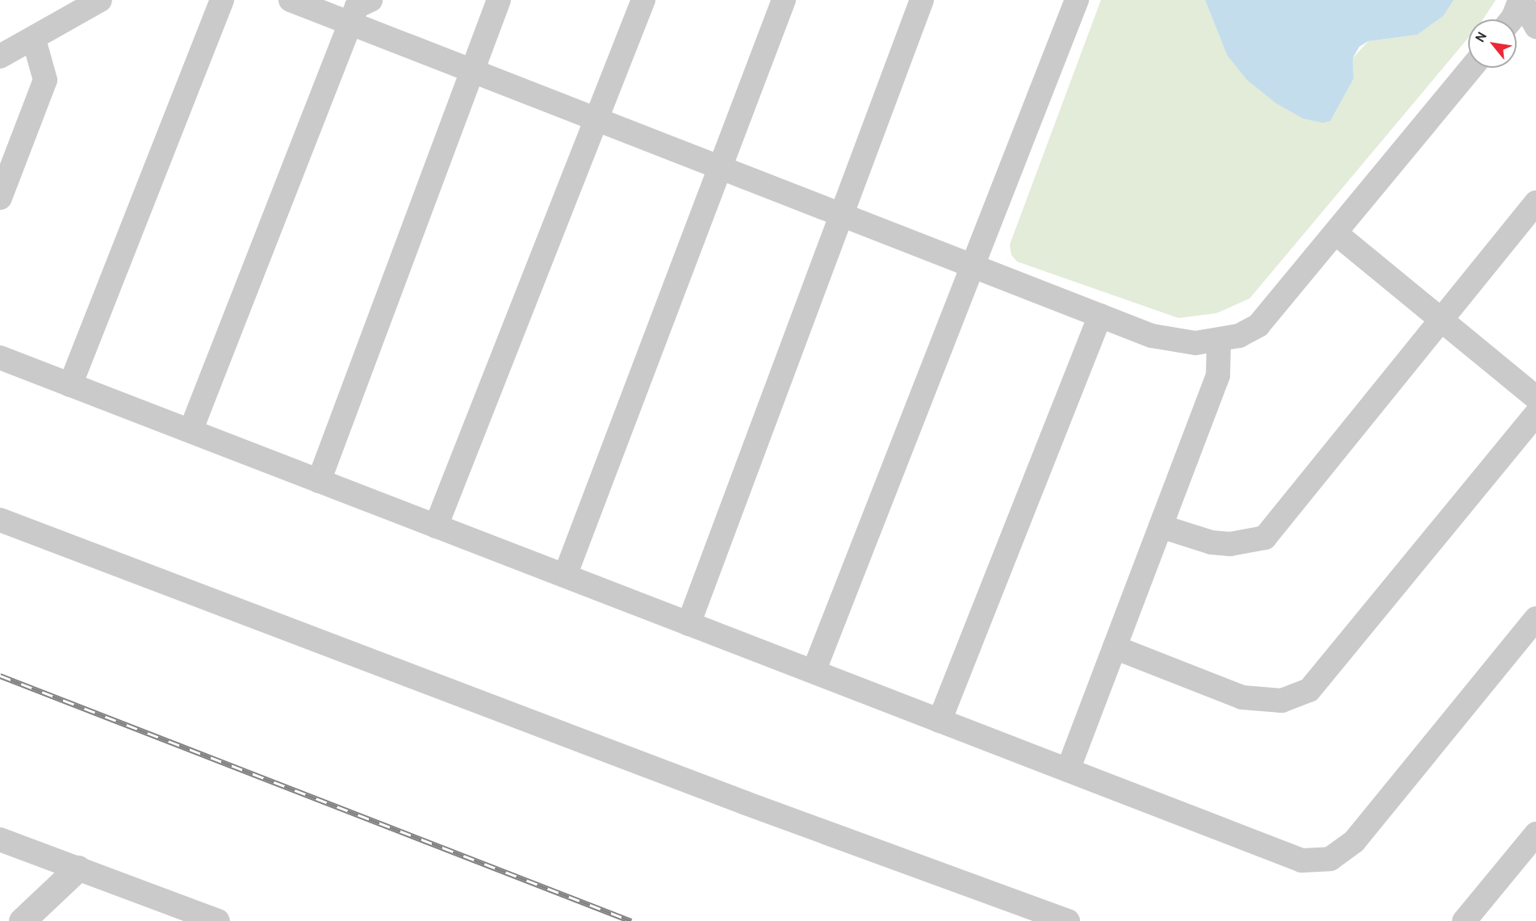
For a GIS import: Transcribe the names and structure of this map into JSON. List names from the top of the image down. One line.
{"north":"top left"}
